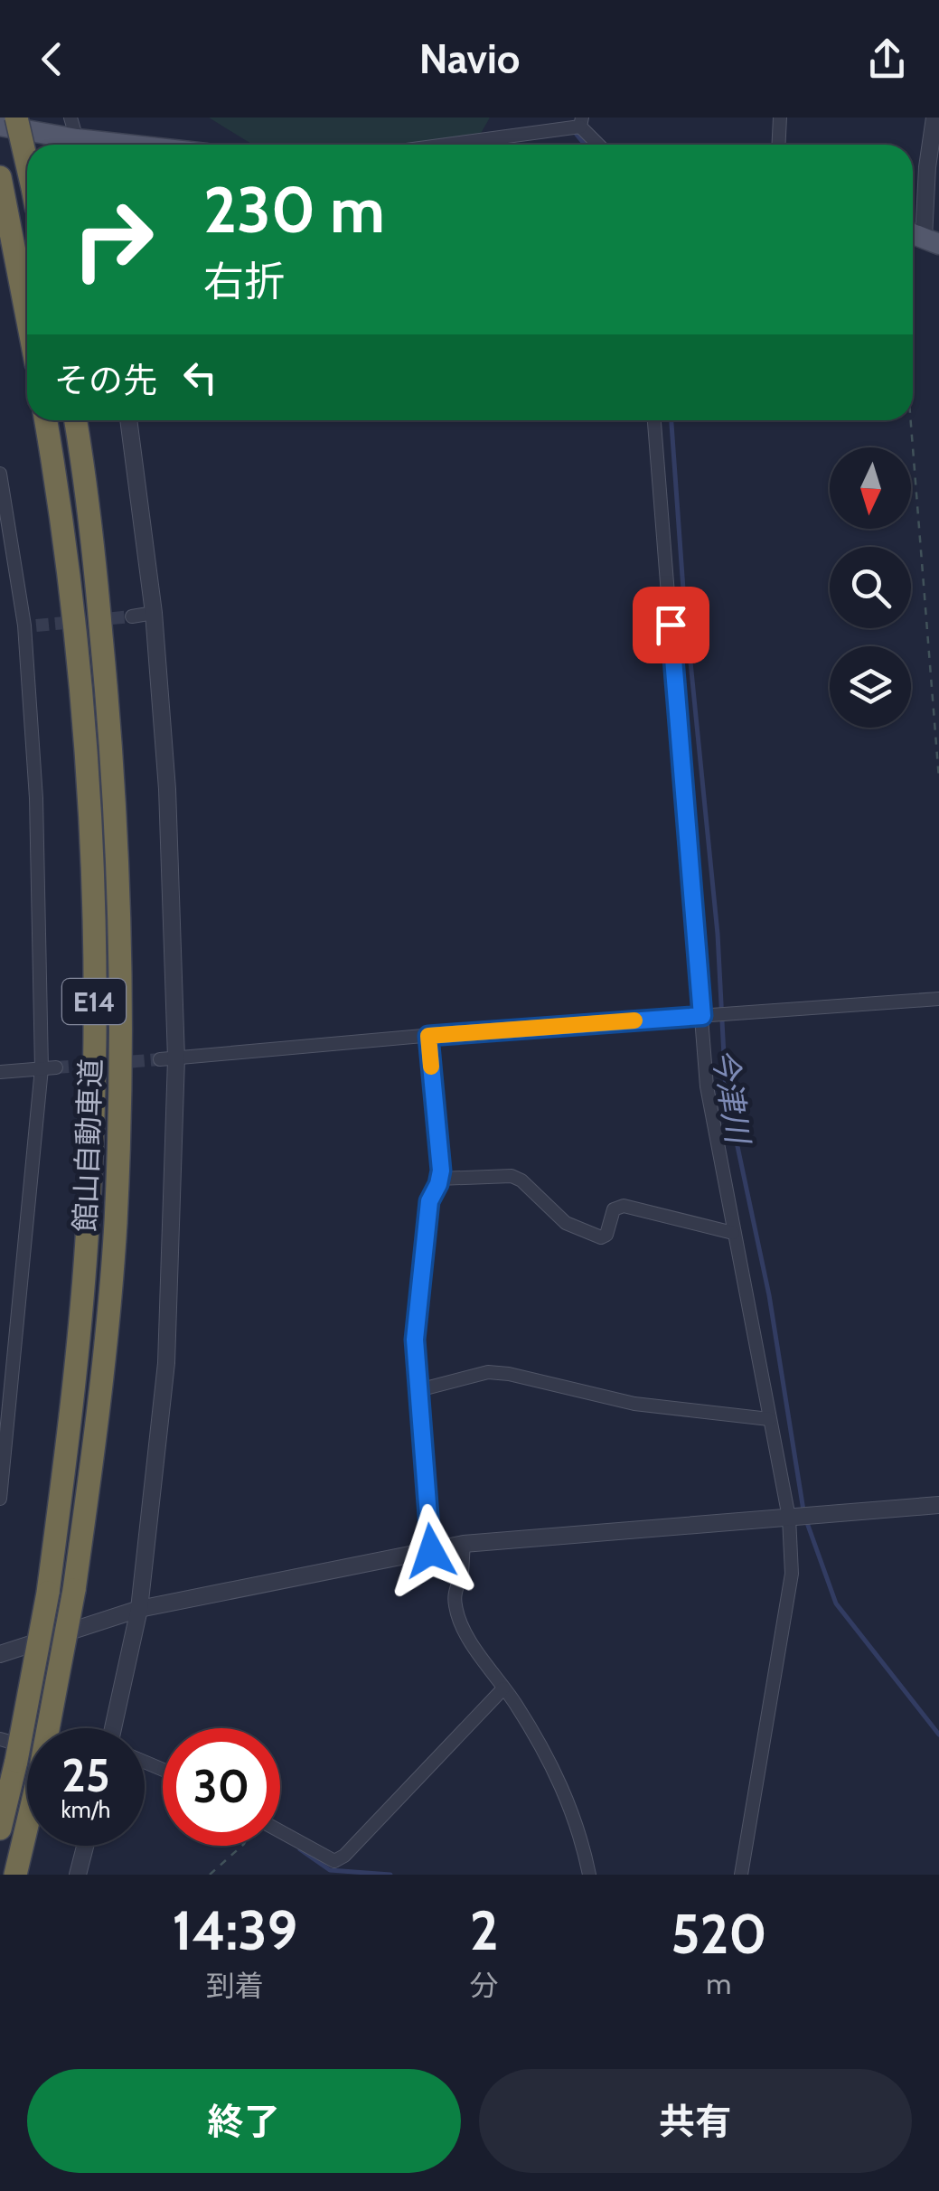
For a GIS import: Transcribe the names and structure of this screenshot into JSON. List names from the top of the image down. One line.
{"streets":{"highway":["E14","館山自動車道"]},"water":["今津川"],"north":"bottom","page":{"header":"Navio","turn":["230 m","右折"],"then":"その先","speed":"25 km/h","limit":"30","eta":["14:39","到着","2","分","520","m"],"buttons":["終了","共有"]}}
